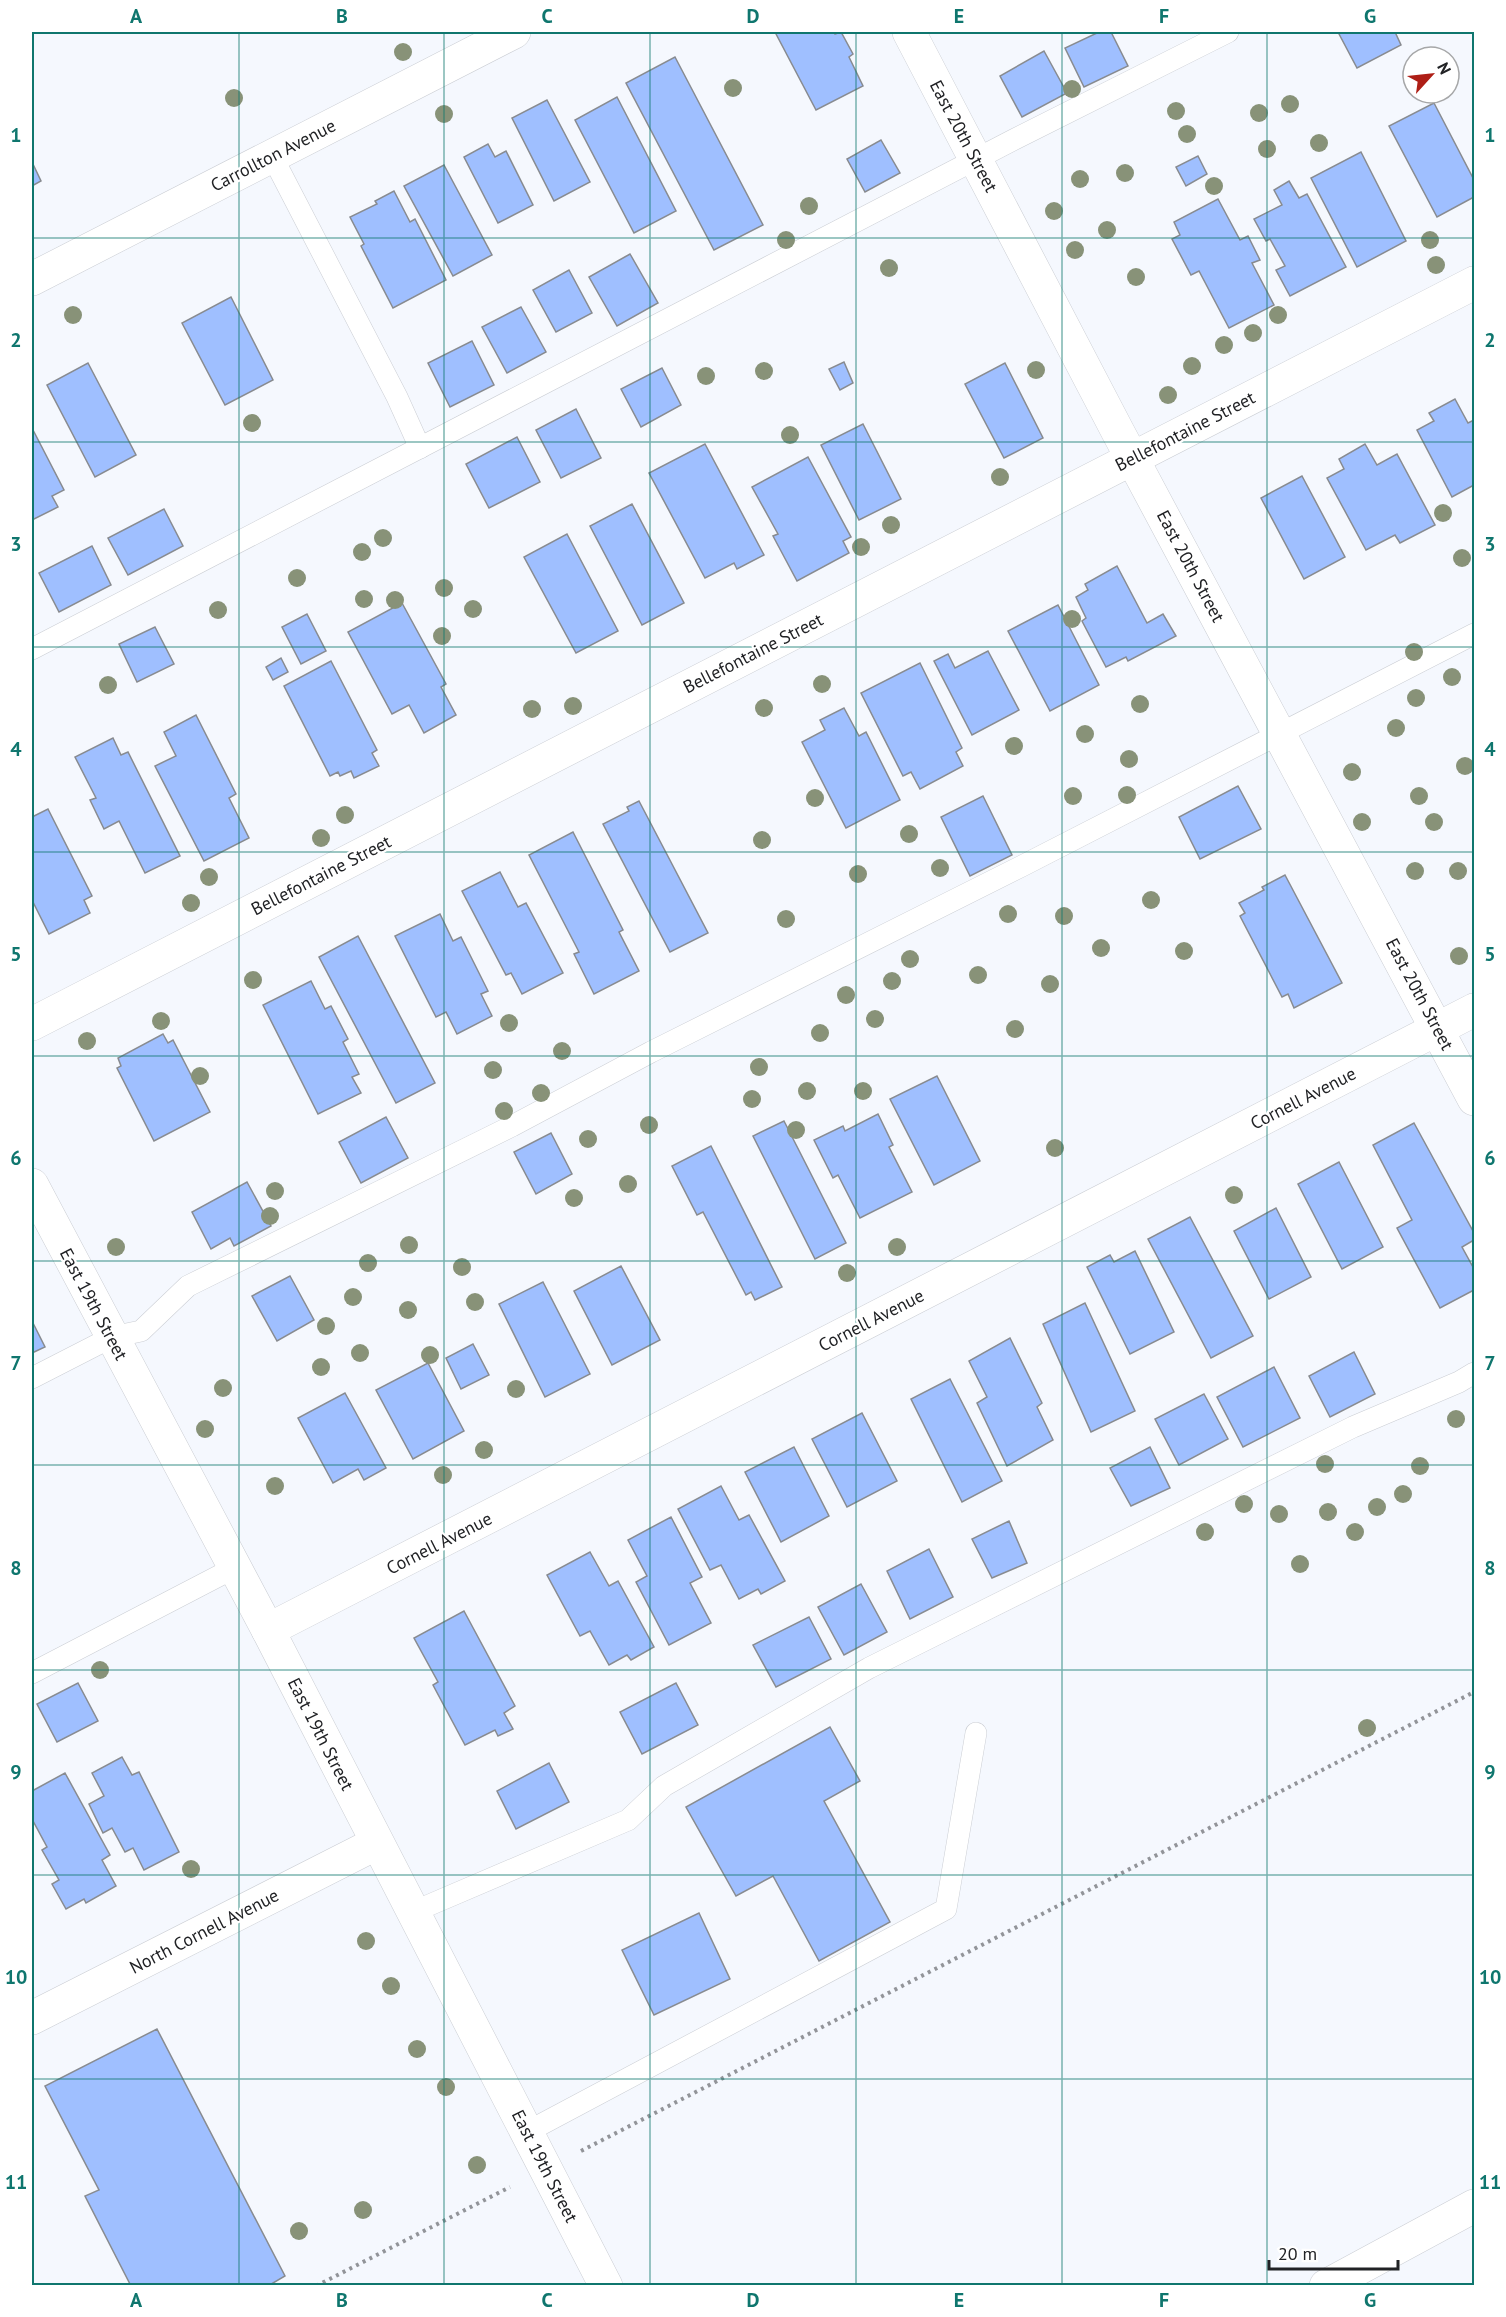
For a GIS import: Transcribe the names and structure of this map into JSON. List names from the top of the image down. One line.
{"streets":{"street":["East 20th Street","Carrollton Avenue","Bellefontaine Street","Cornell Avenue","East 19th Street","North Cornell Avenue"]},"crossings":[["East 20th Street","Bellefontaine Street"],["East 20th Street","Cornell Avenue"],["Cornell Avenue","East 19th Street"],["East 19th Street","North Cornell Avenue"]],"scale_bar":"20 m","north":"top right","grid":{"columns":["A","B","C","D","E","F","G"],"rows":["1","2","3","4","5","6","7","8","9","10","11"]}}
